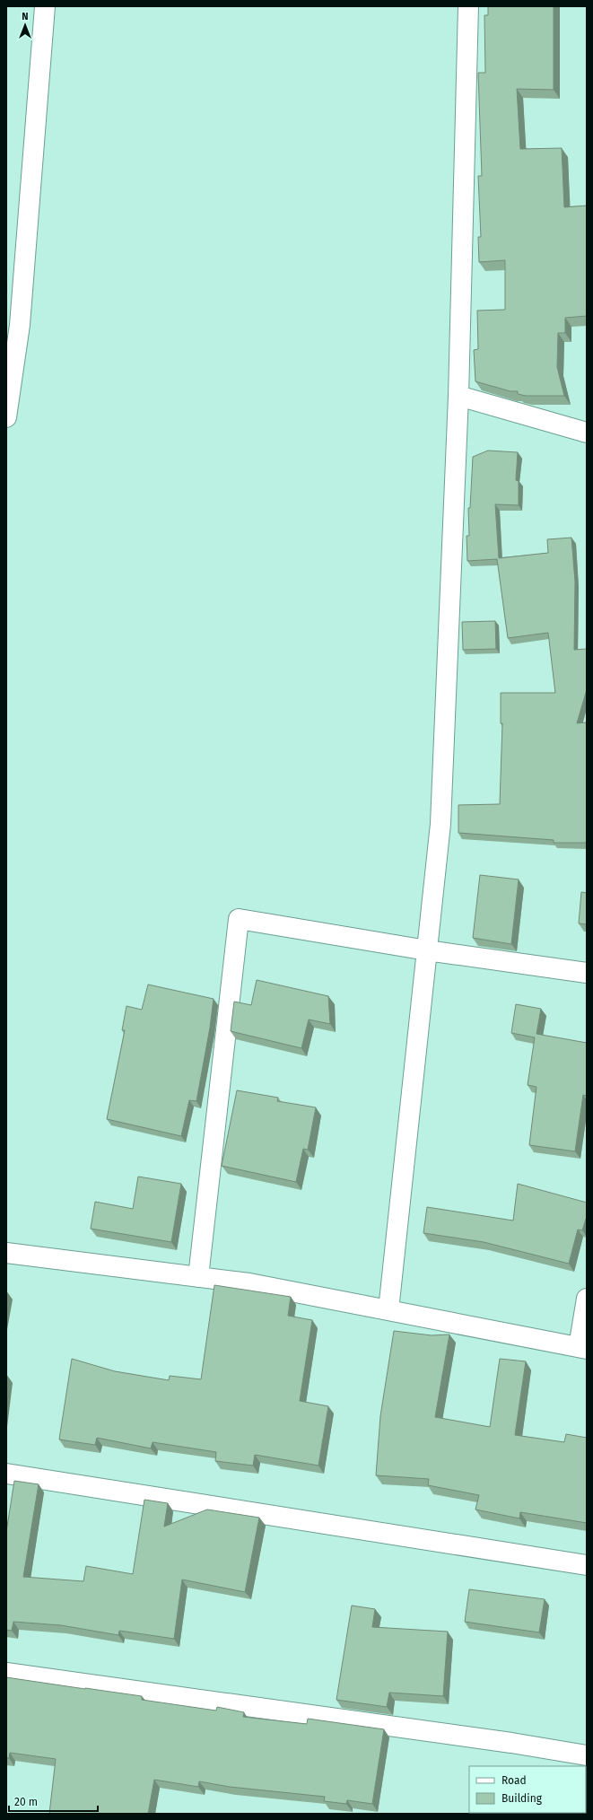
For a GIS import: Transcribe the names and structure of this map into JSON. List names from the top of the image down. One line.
{"legend":["Road","Building"],"scale_bar":"20 m","north":"top"}
